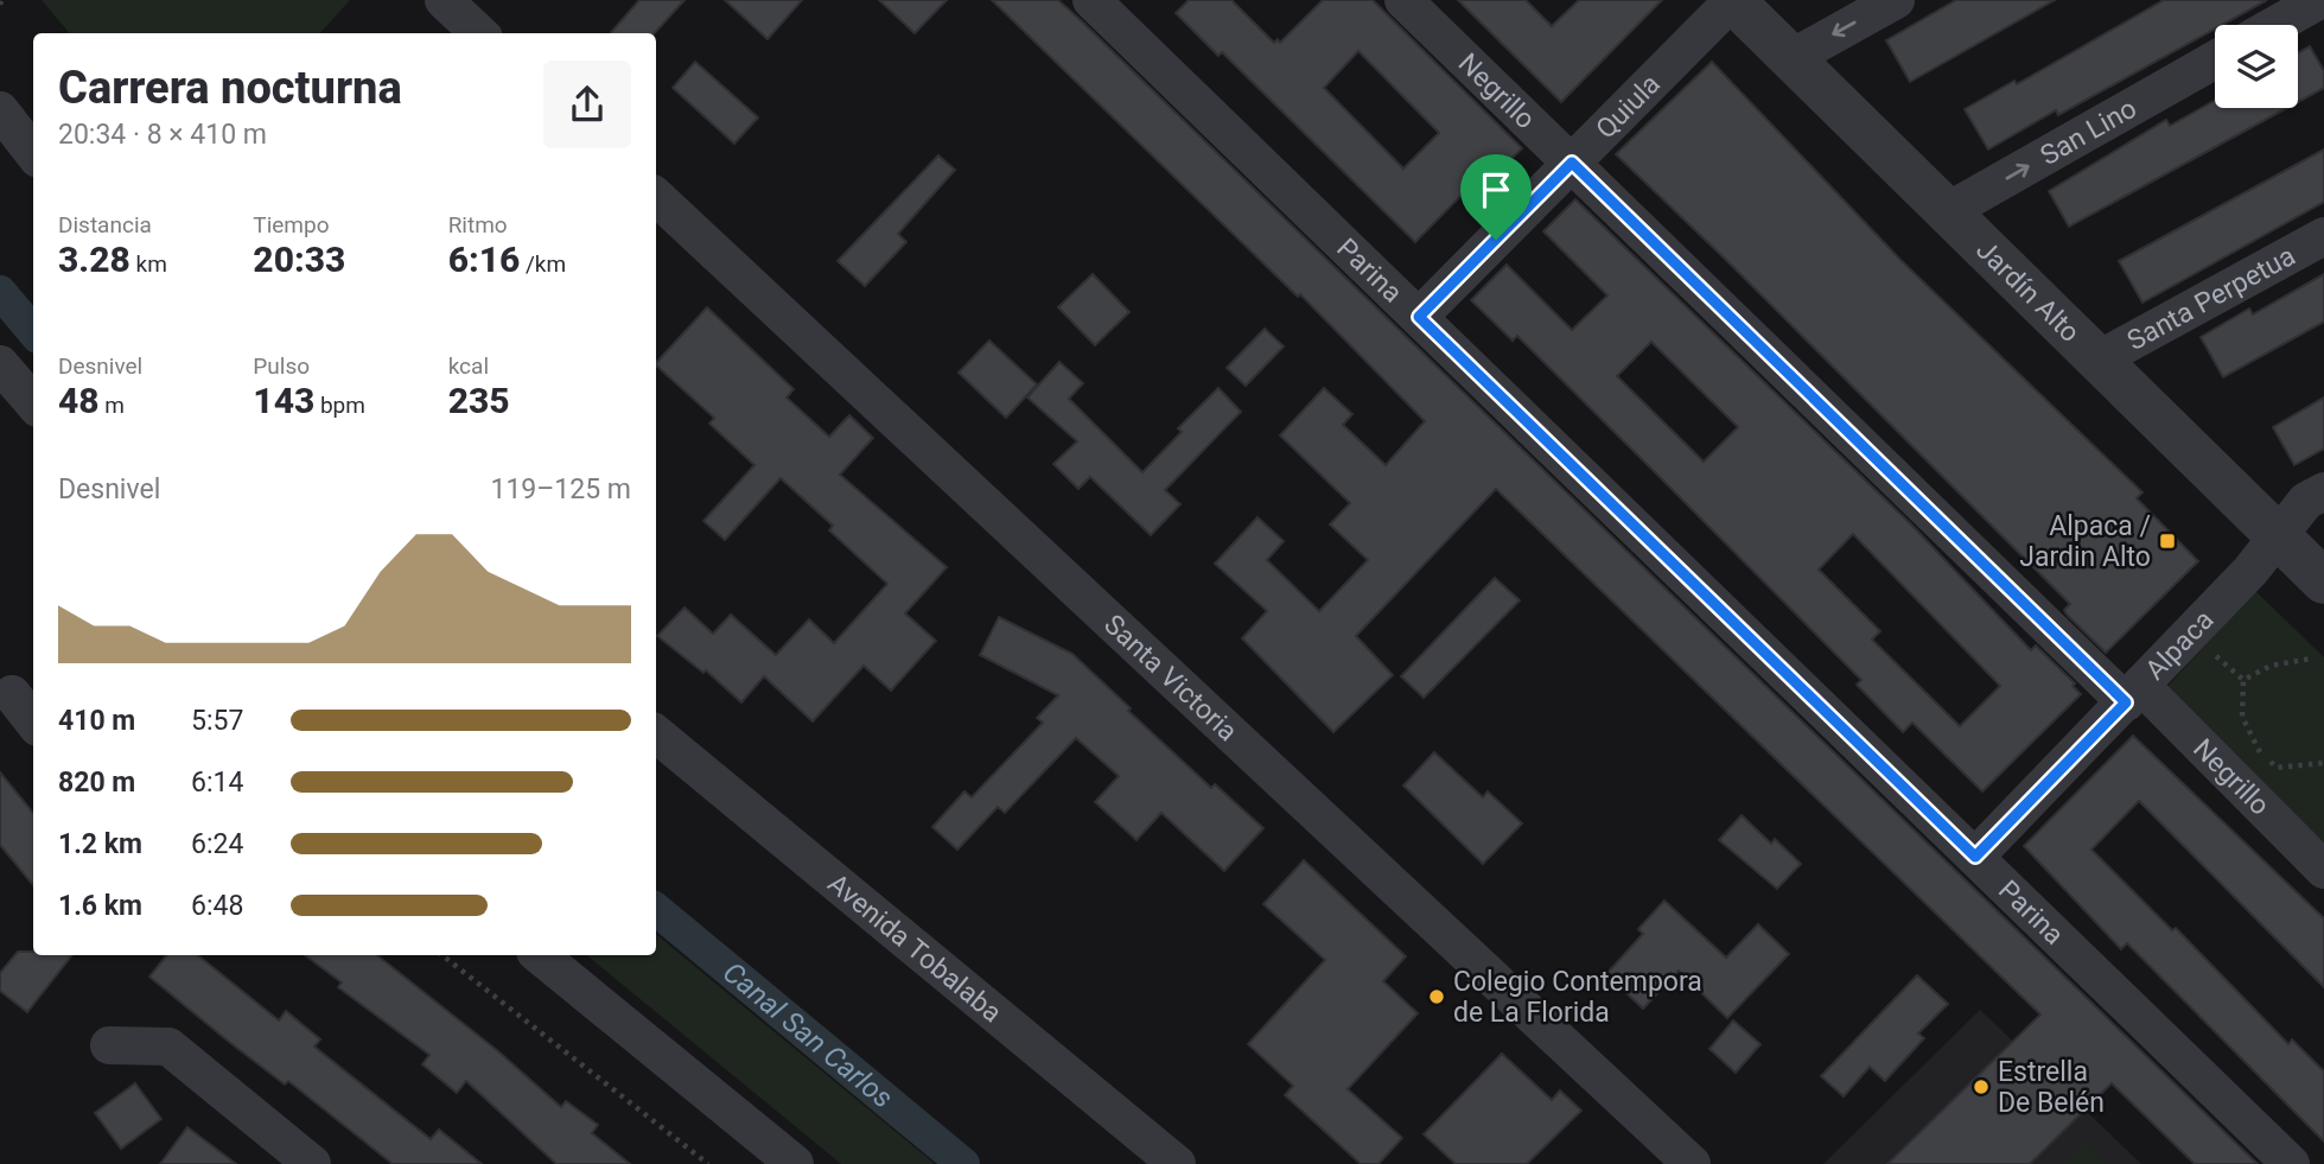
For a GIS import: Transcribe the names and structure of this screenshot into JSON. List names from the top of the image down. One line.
{"streets":{"street":["Negrillo","Quiula","San Lino","Parina","Jardín Alto","Santa Perpetua","Alpaca","Santa Victoria","Avenida Tobalaba"]},"crossings":[["Negrillo","Quiula"],["Negrillo","Alpaca"],["Quiula","Parina"],["Quiula","Jardín Alto"],["San Lino","Jardín Alto"],["Parina","Alpaca"],["Jardín Alto","Santa Perpetua"],["Jardín Alto","Alpaca"]],"one_way":["San Lino"],"water":["Canal San Carlos"],"places":{"transit":["Alpaca / Jardin Alto"],"other":["Colegio Contempora de La Florida","Estrella De Belén"]},"page":{"heading":["Carrera nocturna","20:34 · 8 × 410 m"],"stats":[["Distancia","3.28 km"],["Tiempo","20:33"],["Ritmo","6:16 /km"],["Desnivel","48 m"],["Pulso","143 bpm"],["kcal","235"]],"chart":["Desnivel","119–125 m"],"list":[{"name":"410 m","note":"5:57"},{"name":"820 m","note":"6:14"},{"name":"1.2 km","note":"6:24"},{"name":"1.6 km","note":"6:48"}]}}
